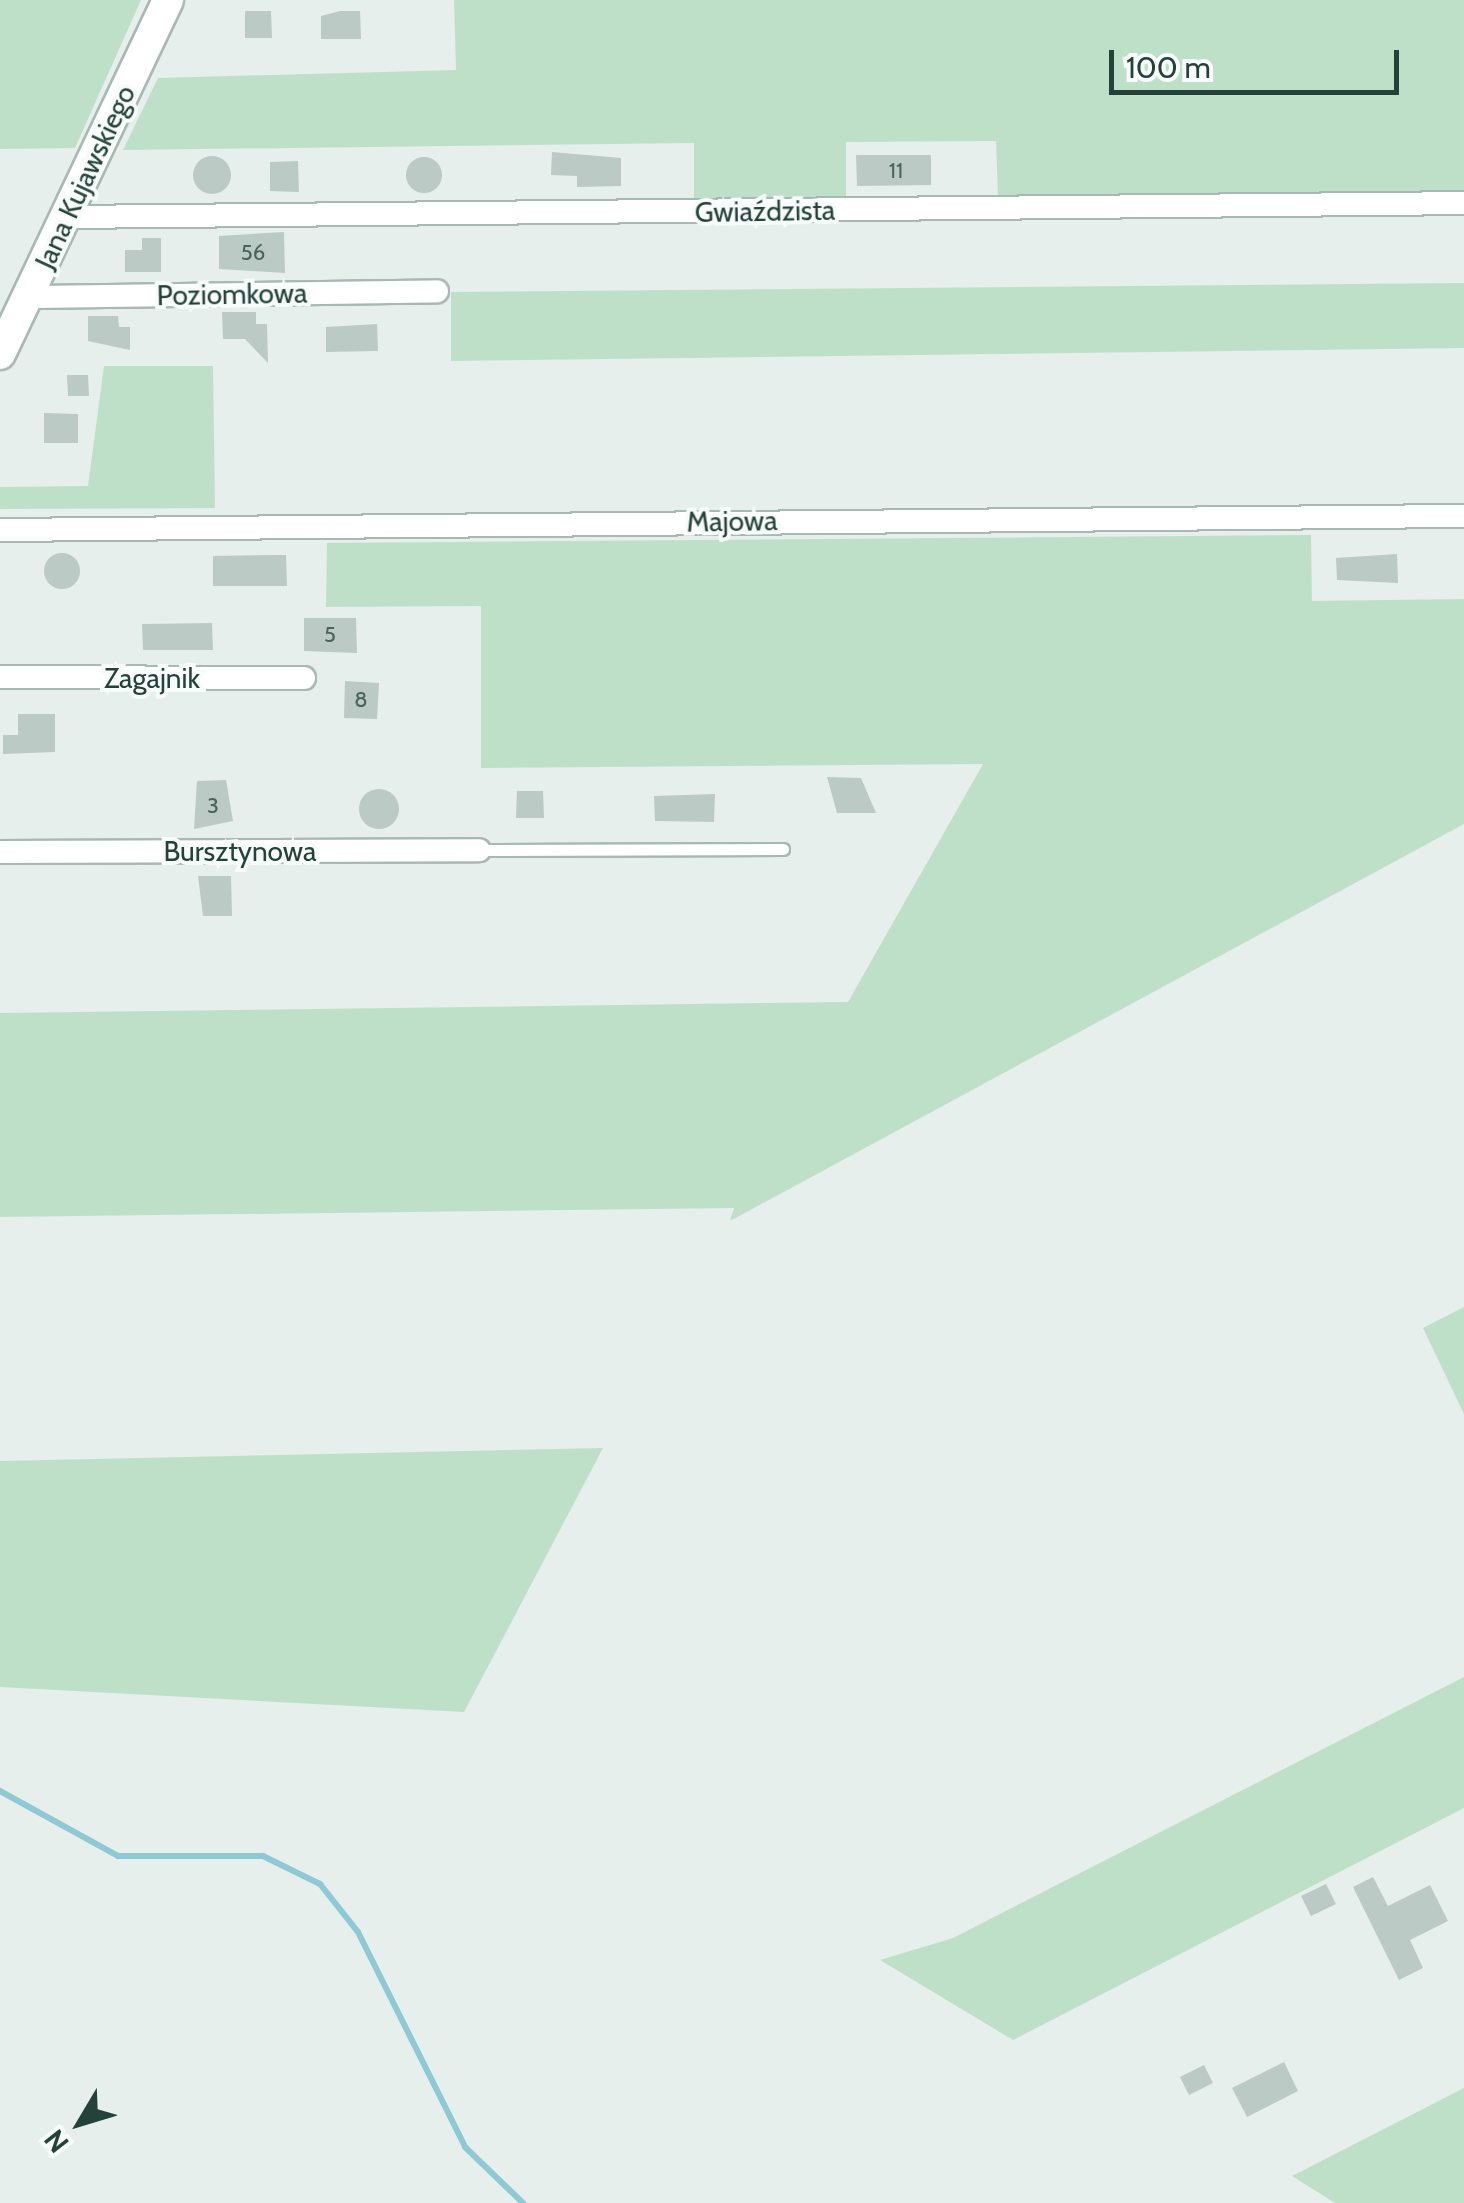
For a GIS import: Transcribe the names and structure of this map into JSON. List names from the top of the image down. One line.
{"streets":{"main road":["Jana Kujawskiego"],"street":["Gwiaździsta","Poziomkowa","Majowa","Zagajnik","Bursztynowa"]},"crossings":[["Jana Kujawskiego","Gwiaździsta"],["Jana Kujawskiego","Poziomkowa"]],"house_numbers":["11","56","5","8","3"],"scale_bar":"100 m","north":"bottom left"}
